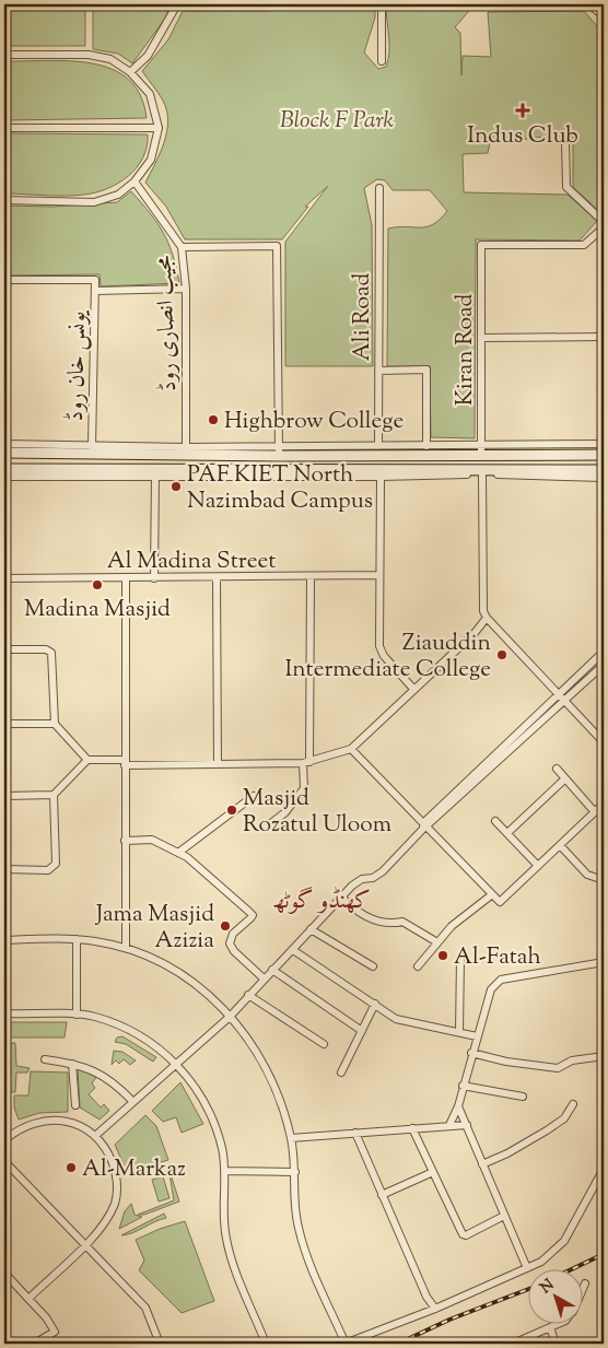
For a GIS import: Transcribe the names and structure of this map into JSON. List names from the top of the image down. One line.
{"streets":{"street":["Ali Road","مجیب انصاری روڈ","Kiran Road","یونس خان روڈ","Al Madina Street"]},"districts":["کھنڈو گوٹھ"],"parks":["Block F Park"],"places":{"health":["Indus Club"],"other":["Highbrow College","PAF KIET North Nazimbad Campus","Madina Masjid","Ziauddin Intermediate College","Masjid Rozatul Uloom","Jama Masjid Azizia","Al-Fatah","Al-Markaz"]},"north":"top left"}
